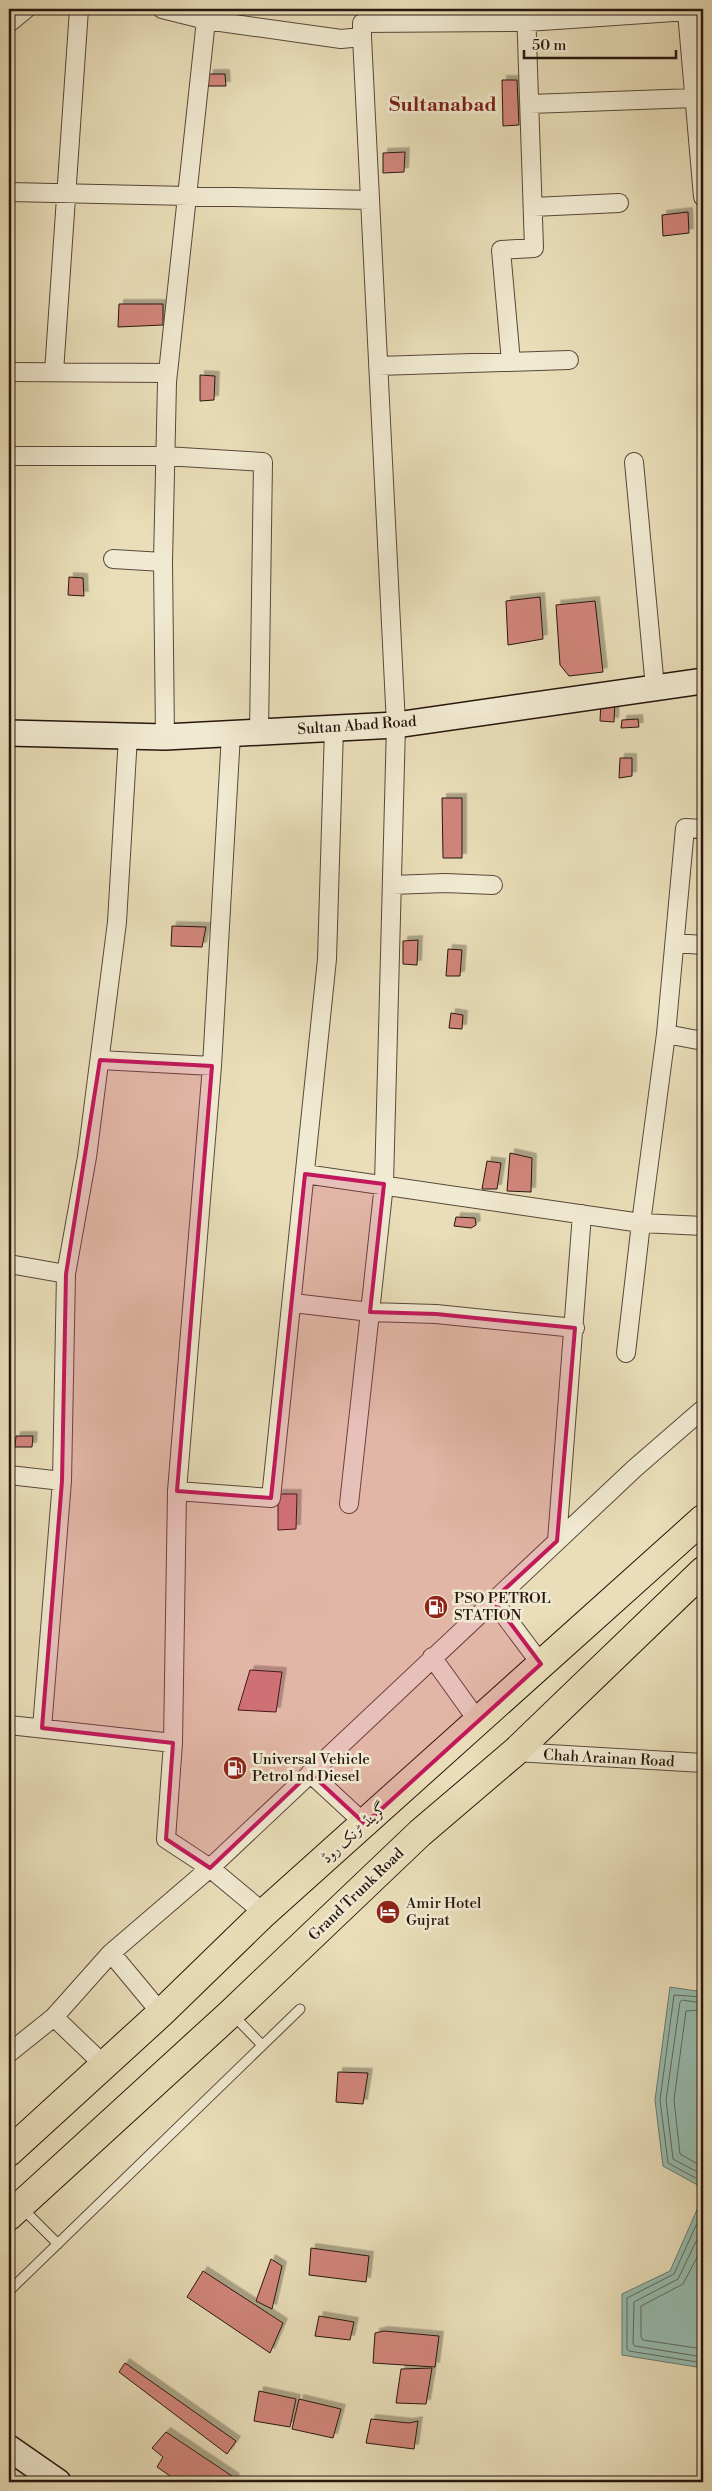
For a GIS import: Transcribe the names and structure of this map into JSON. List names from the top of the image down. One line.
{"streets":{"main road":["گرینڈ ٹرنک روڈ","Grand Trunk Road"],"street":["Sultan Abad Road","Chah Arainan Road"]},"crossings":[["Chah Arainan Road","Grand Trunk Road"]],"districts":["Sultanabad"],"places":{"fuel station":["PSO PETROL STATION","Universal Vehicle Petrol nd Diesel"],"hotel":["Amir Hotel Gujrat"]},"scale_bar":"50 m"}
